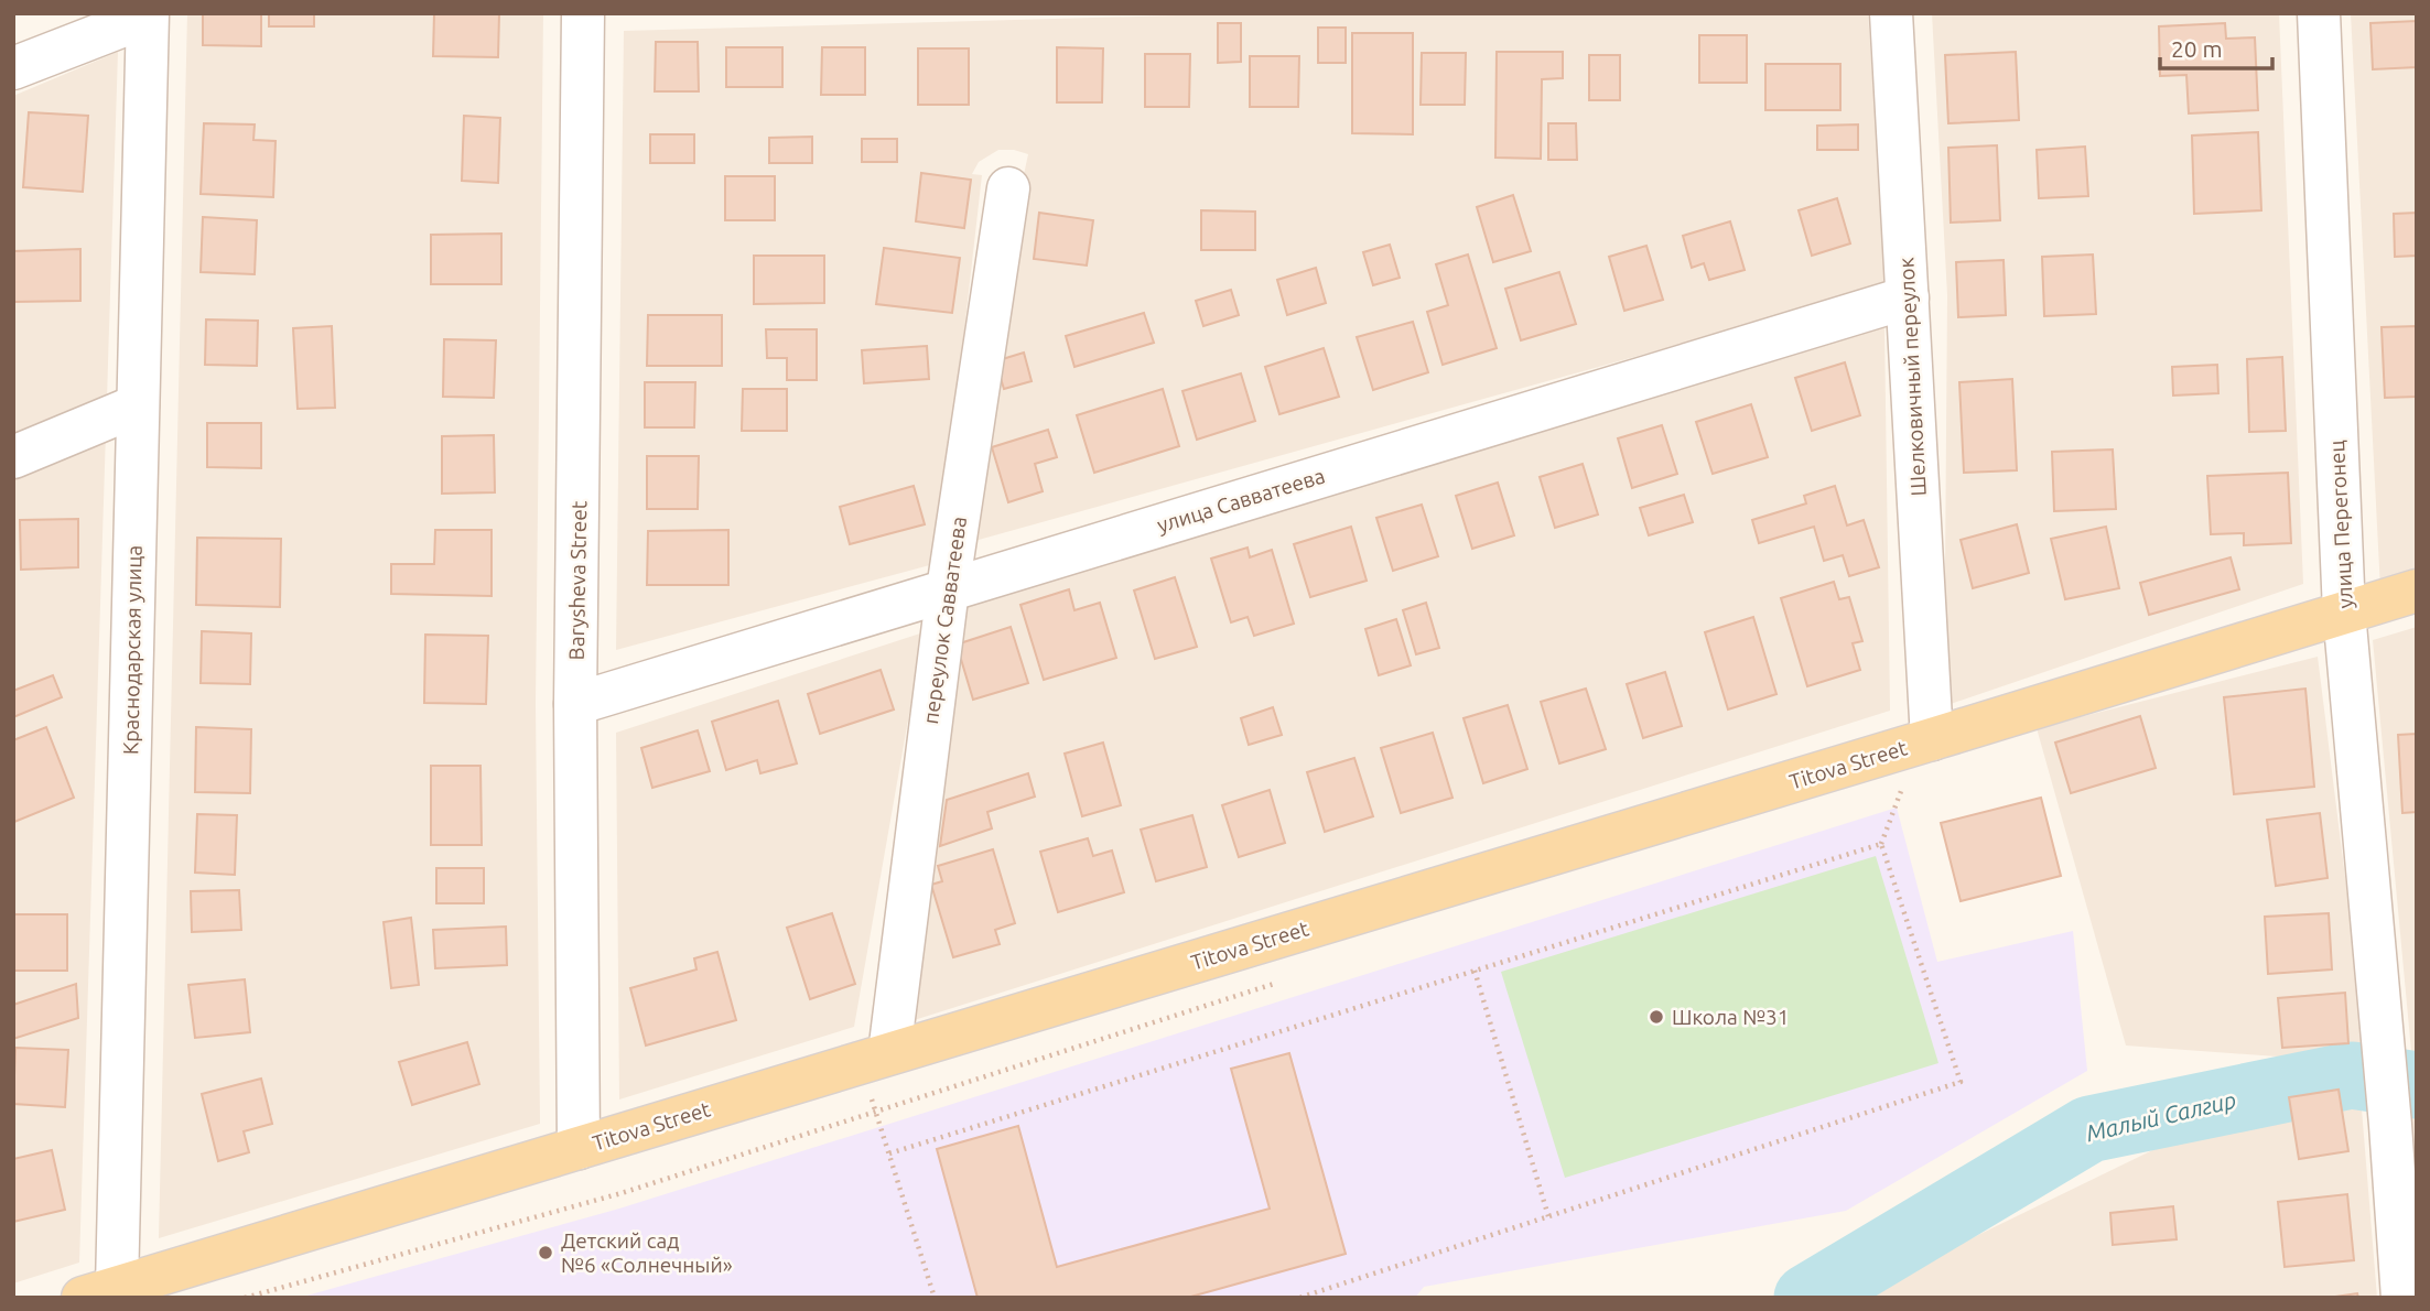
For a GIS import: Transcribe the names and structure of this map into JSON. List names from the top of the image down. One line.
{"streets":{"main road":["Titova Street"],"street":["Шелковичный переулок","улица Савватеева","улица Перегонец","Barysheva Street","переулок Савватеева","Краснодарская улица"]},"crossings":[["Шелковичный переулок","улица Савватеева"],["Шелковичный переулок","Titova Street"],["улица Савватеева","Barysheva Street"],["улица Савватеева","переулок Савватеева"],["улица Перегонец","Titova Street"],["Barysheva Street","Titova Street"],["переулок Савватеева","Titova Street"],["Краснодарская улица","Titova Street"]],"water":["Малый Салгир"],"places":["Школа №31","Детский сад №6 «Солнечный»"],"scale_bar":"20 m"}
